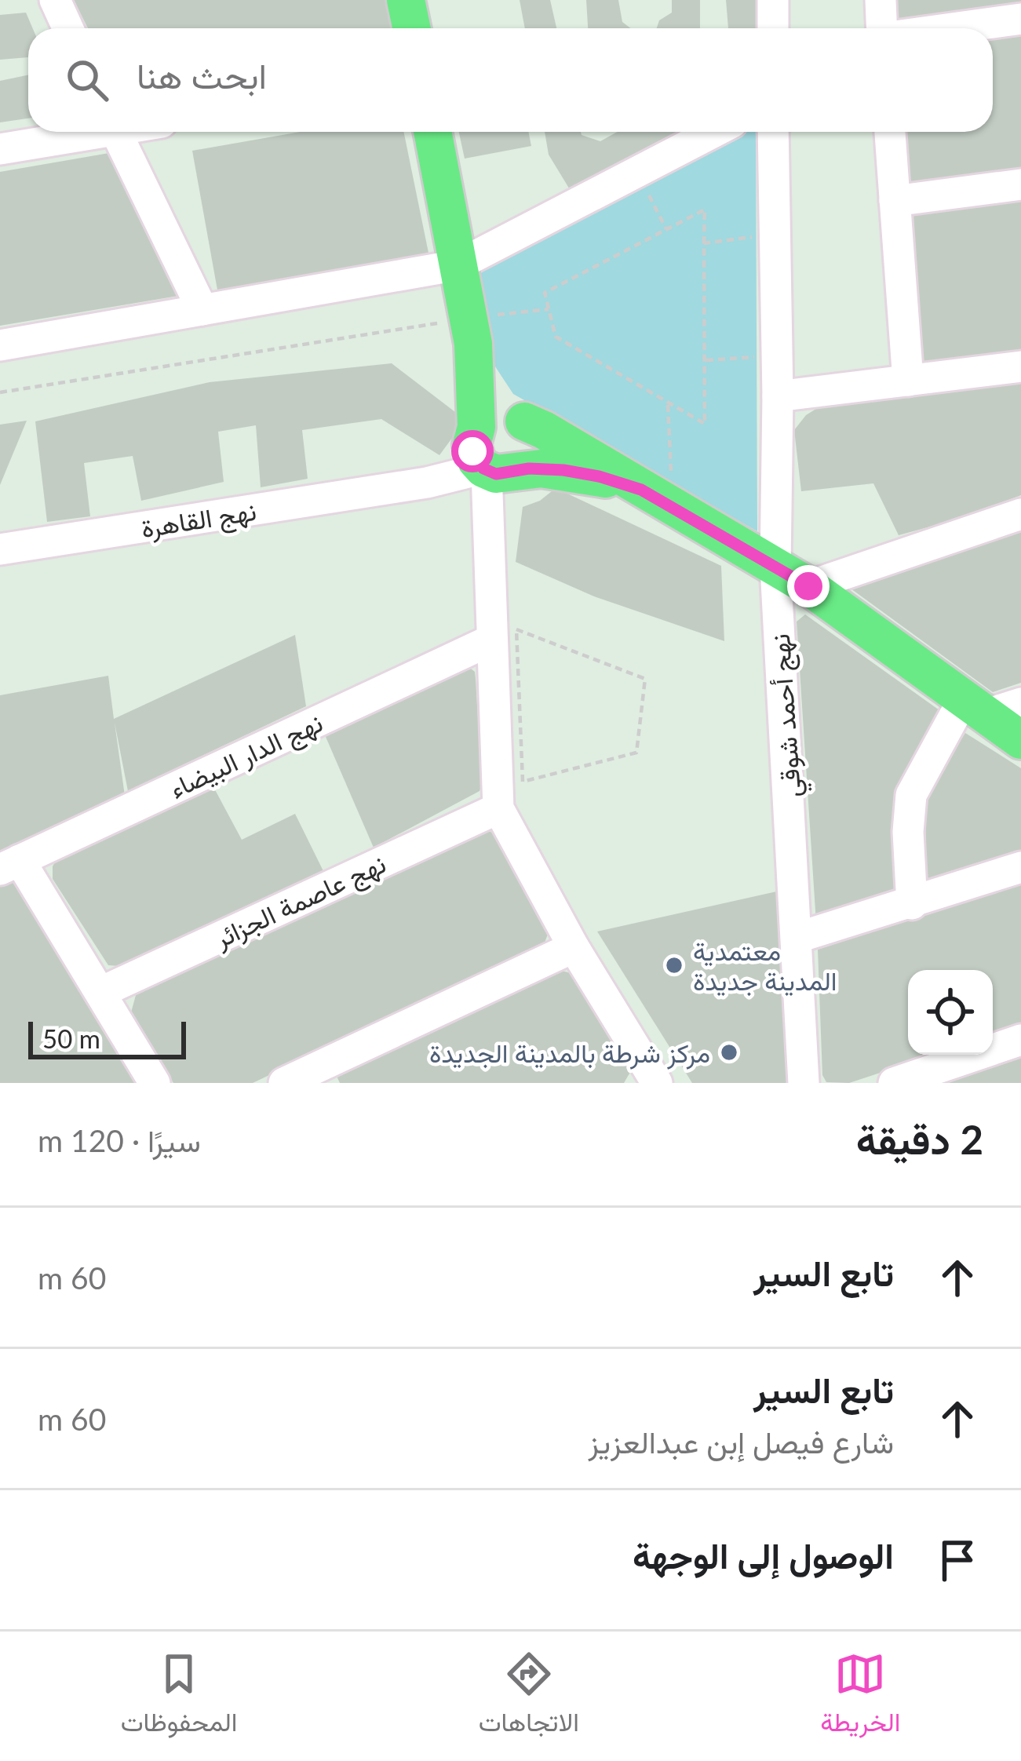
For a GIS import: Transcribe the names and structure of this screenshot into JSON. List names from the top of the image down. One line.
{"streets":{"street":["نهج القاهرة","نهج أحمد شوقي","نهج الدار البيضاء","نهج عاصمة الجزائر"]},"places":["معتمدية المدينة جديدة","مركز شرطة بالمدينة الجديدة"],"scale_bar":"50 m","page":{"search":"ابحث هنا","scale":"50 m","heading":["2 دقيقة","سيرًا · 120 m"],"list":[["تابع السير","60 m"],["تابع السير","شارع فيصل إبن عبدالعزيز","60 m"],"الوصول إلى الوجهة"],"nav":["الخريطة","الاتجاهات","المحفوظات"]}}
